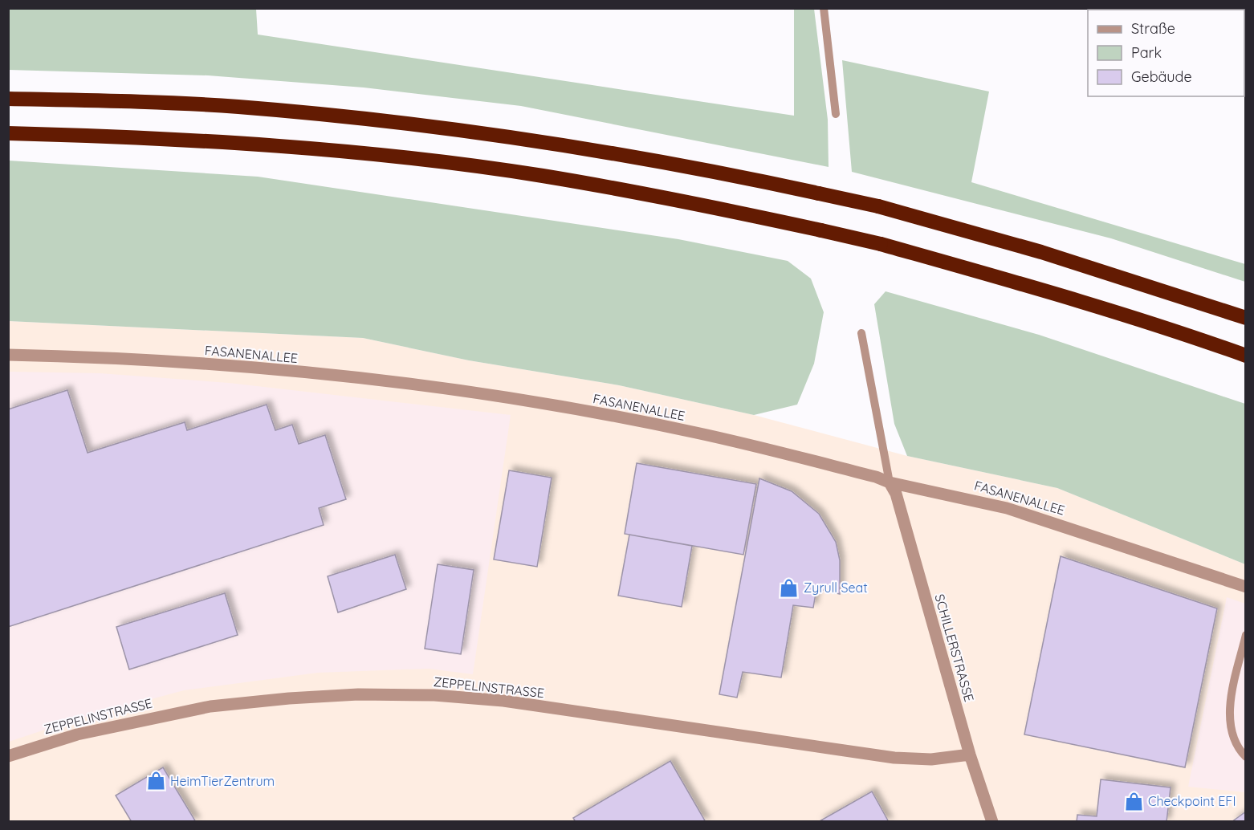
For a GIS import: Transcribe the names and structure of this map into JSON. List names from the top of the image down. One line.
{"streets":{"street":["FASANENALLEE","SCHILLERSTRASSE","ZEPPELINSTRASSE"]},"crossings":[["FASANENALLEE","SCHILLERSTRASSE"],["SCHILLERSTRASSE","ZEPPELINSTRASSE"]],"places":{"shop":["Zyrull Seat","HeimTierZentrum","Checkpoint EFI"]},"legend":["Straße","Park","Gebäude"]}
